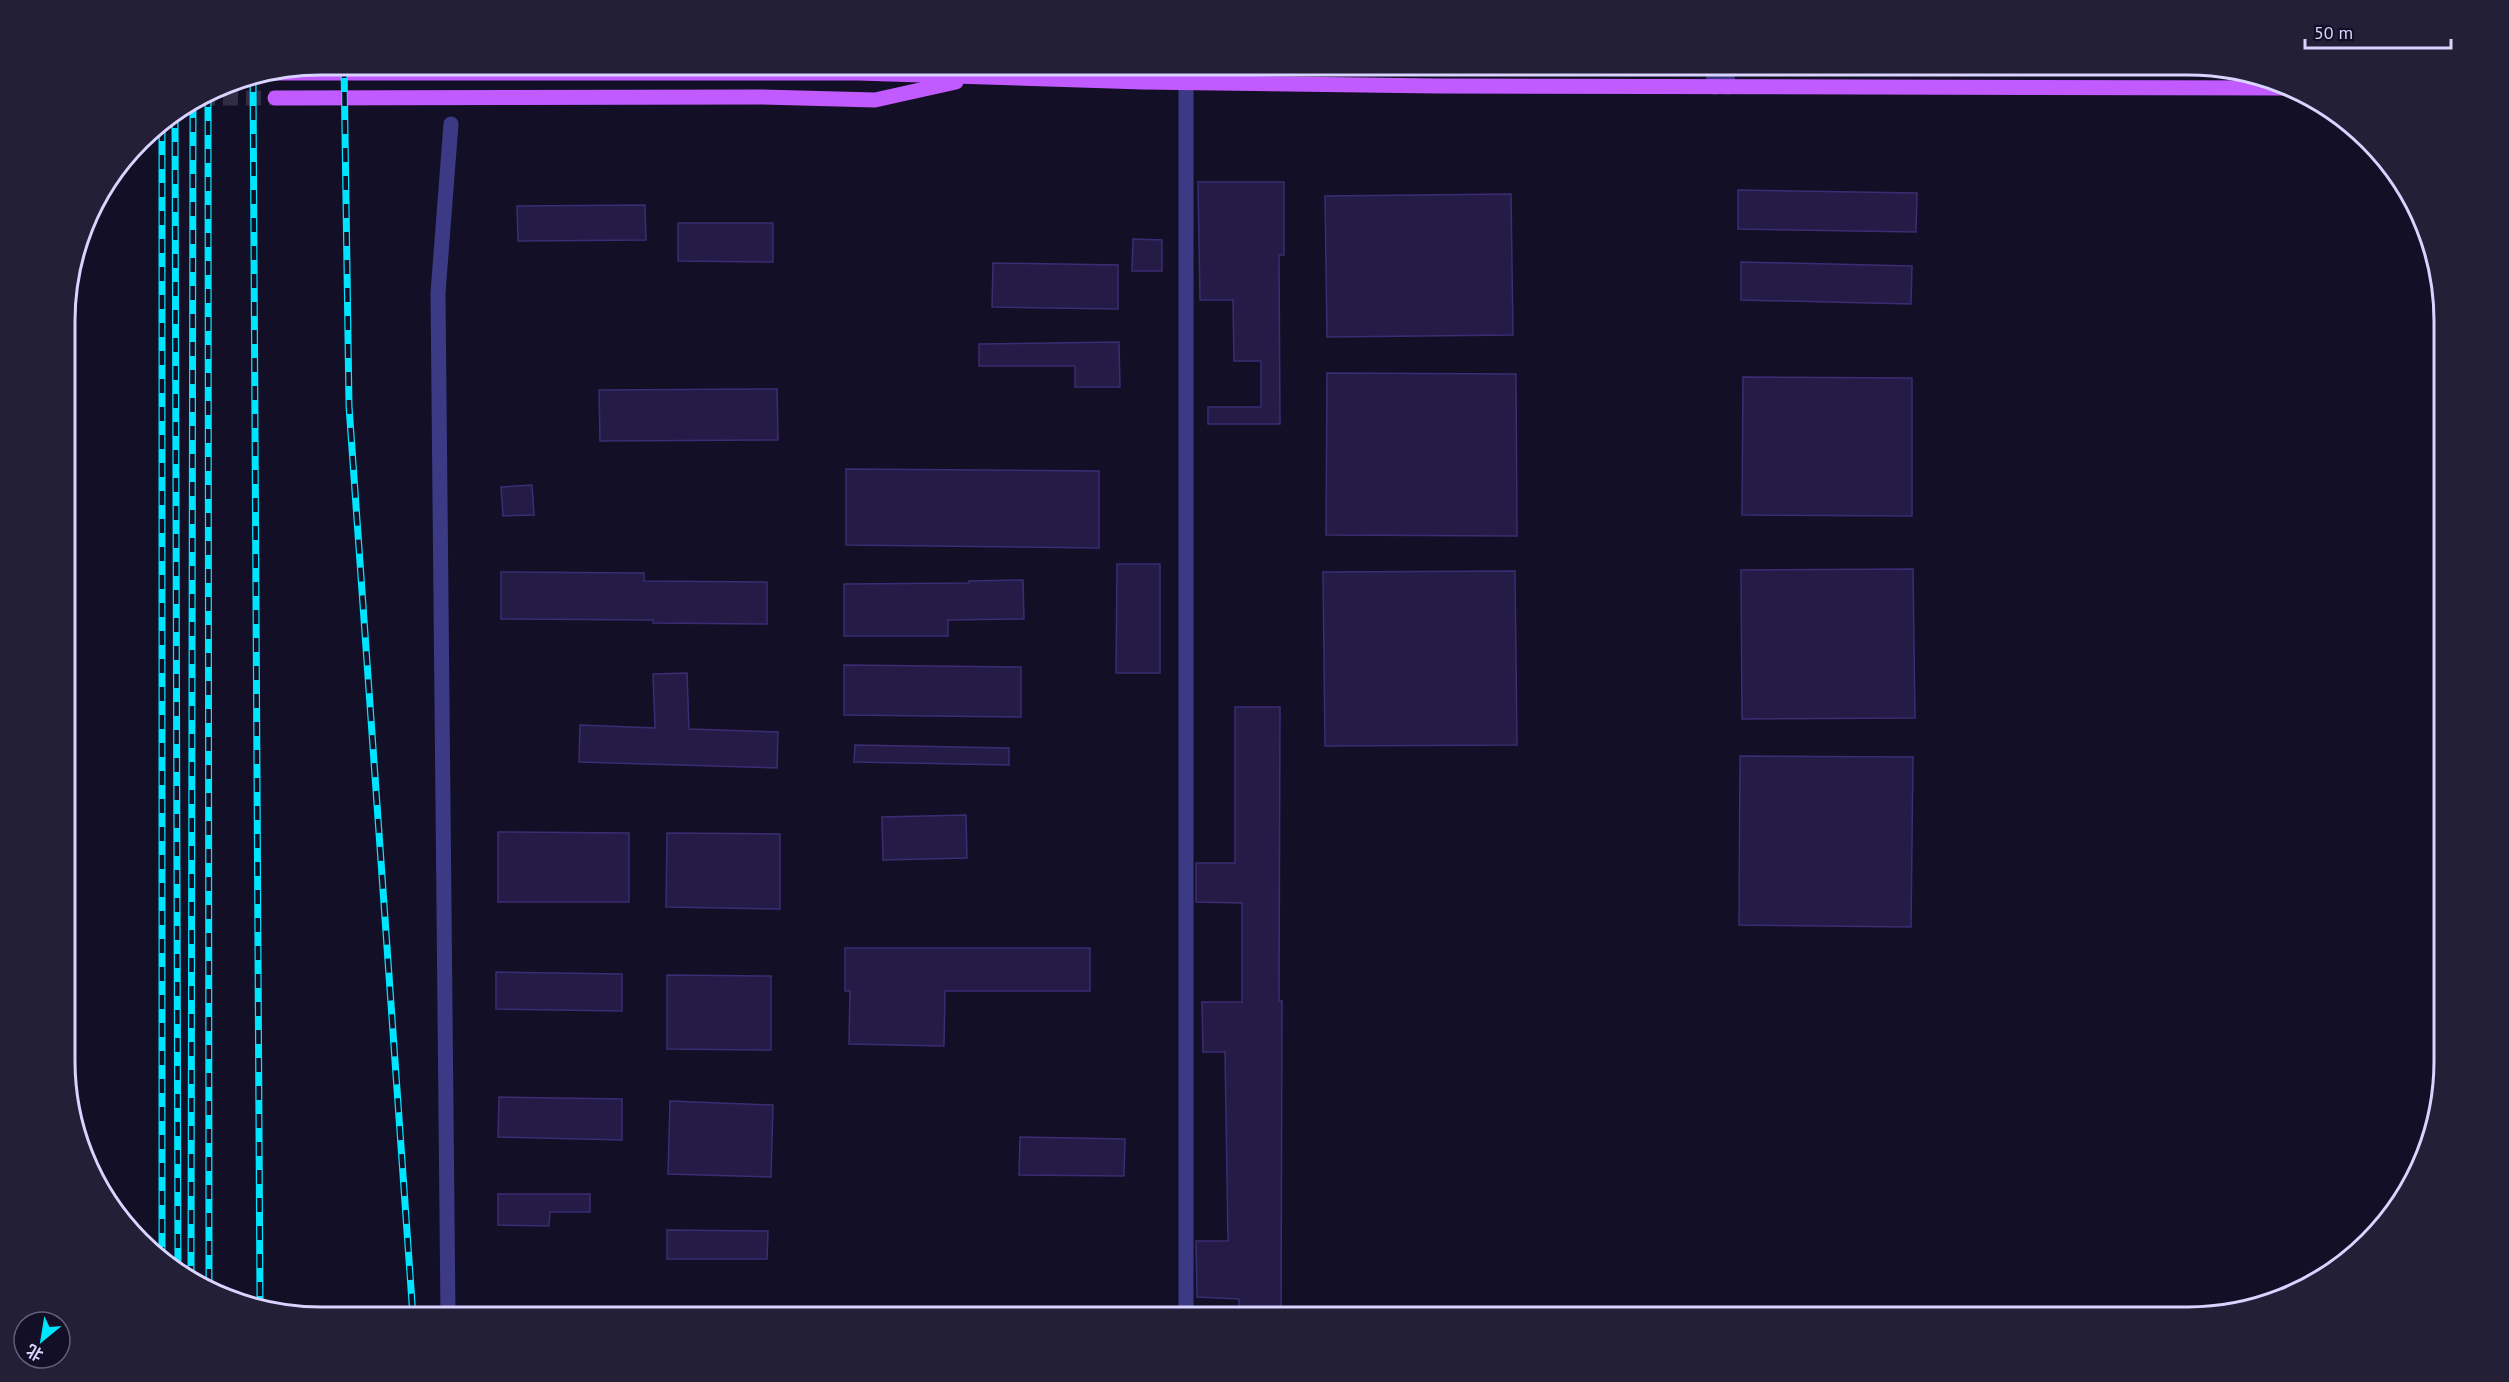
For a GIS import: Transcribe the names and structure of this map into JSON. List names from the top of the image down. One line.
{"scale_bar":"50 m","north":"bottom left"}
